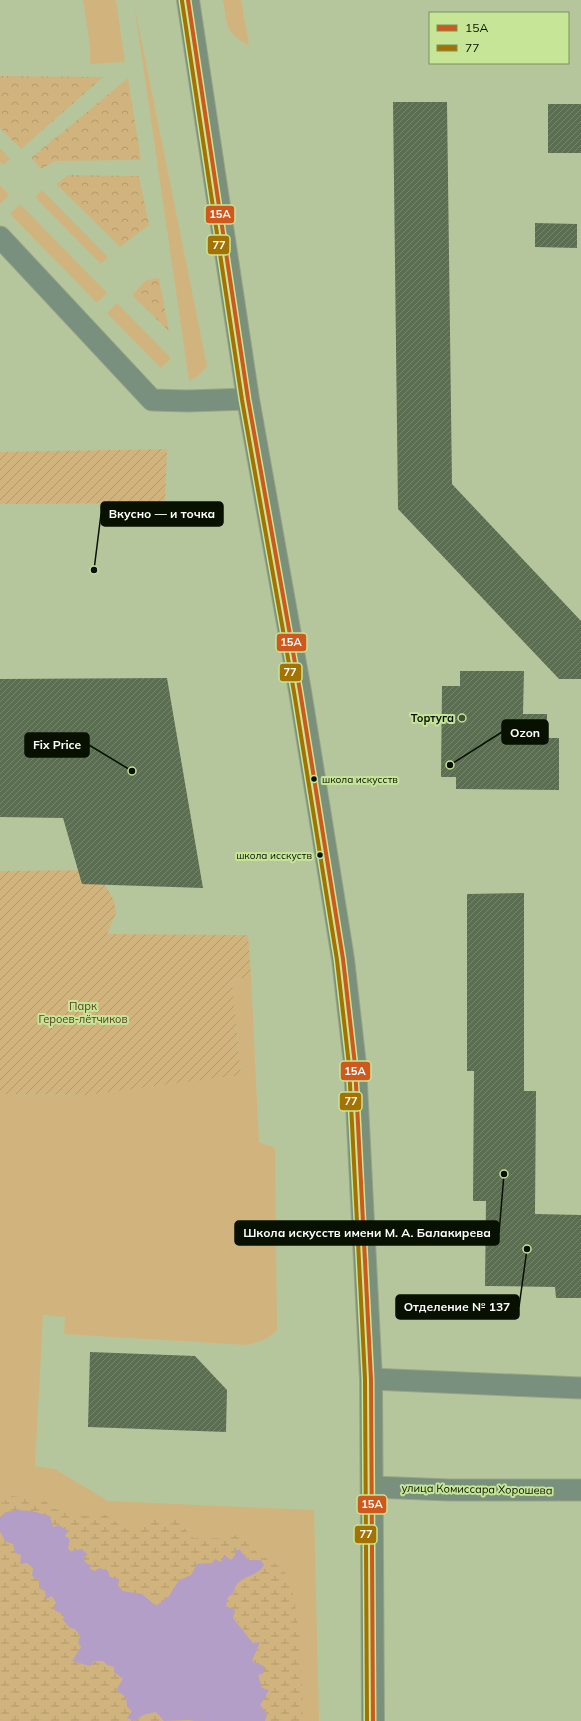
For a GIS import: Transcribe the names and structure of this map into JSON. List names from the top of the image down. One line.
{"streets":{"street":["улица Комиссара Хорошева"]},"parks":["Парк Героев-лётчиков"],"places":["Вкусно — и точка","Тортуга","Ozon","Fix Price","школа искусств","школа исскуств","Школа искусств имени М. А. Балакирева","Отделение № 137"],"lines":["transit line 15А","transit line 77"],"legend":["15А","77"]}
